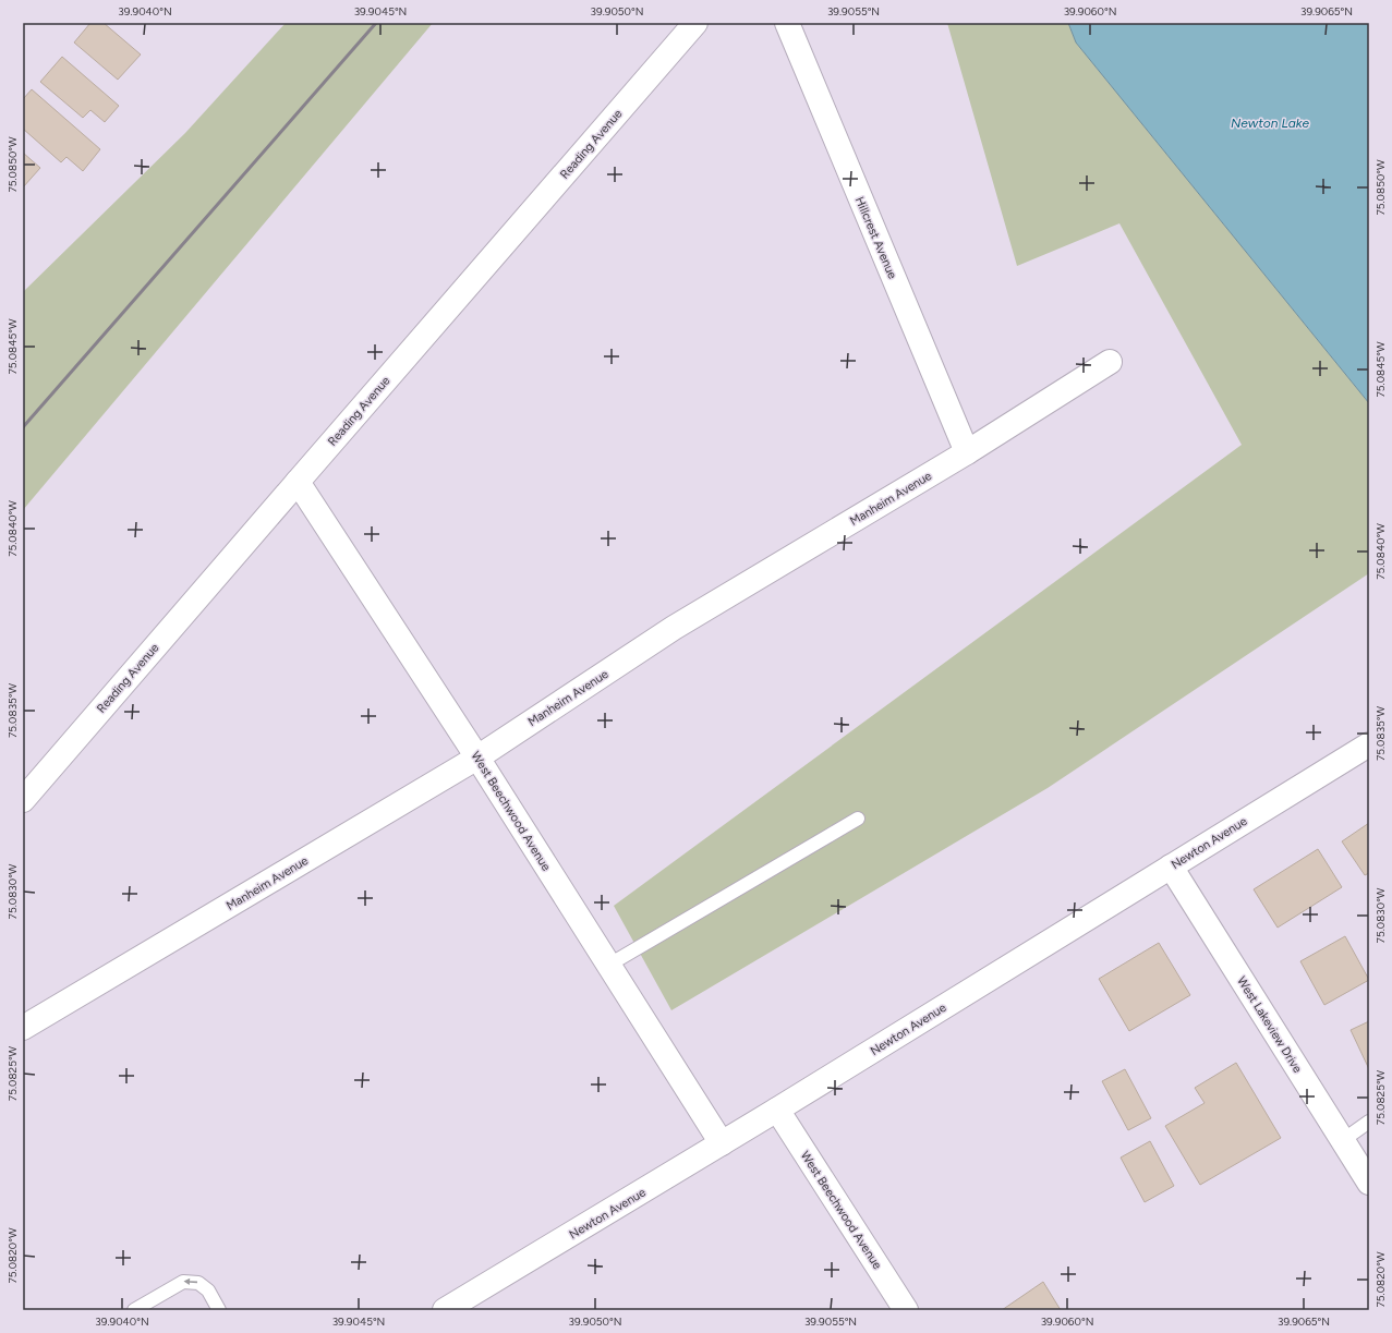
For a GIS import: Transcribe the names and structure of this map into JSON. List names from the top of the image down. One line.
{"streets":{"street":["Reading Avenue","Hillcrest Avenue","Manheim Avenue","West Beechwood Avenue","Newton Avenue","West Lakeview Drive"]},"crossings":[["Reading Avenue","West Beechwood Avenue"],["Hillcrest Avenue","Manheim Avenue"],["Manheim Avenue","West Beechwood Avenue"],["West Beechwood Avenue","Newton Avenue"],["Newton Avenue","West Lakeview Drive"]],"water":["Newton Lake"],"coordinates":["39.9040°N","39.9045°N","39.9050°N","39.9055°N","39.9060°N","39.9065°N","75.0850°W","75.0845°W","75.0840°W","75.0835°W","75.0830°W","75.0825°W","75.0820°W"]}
